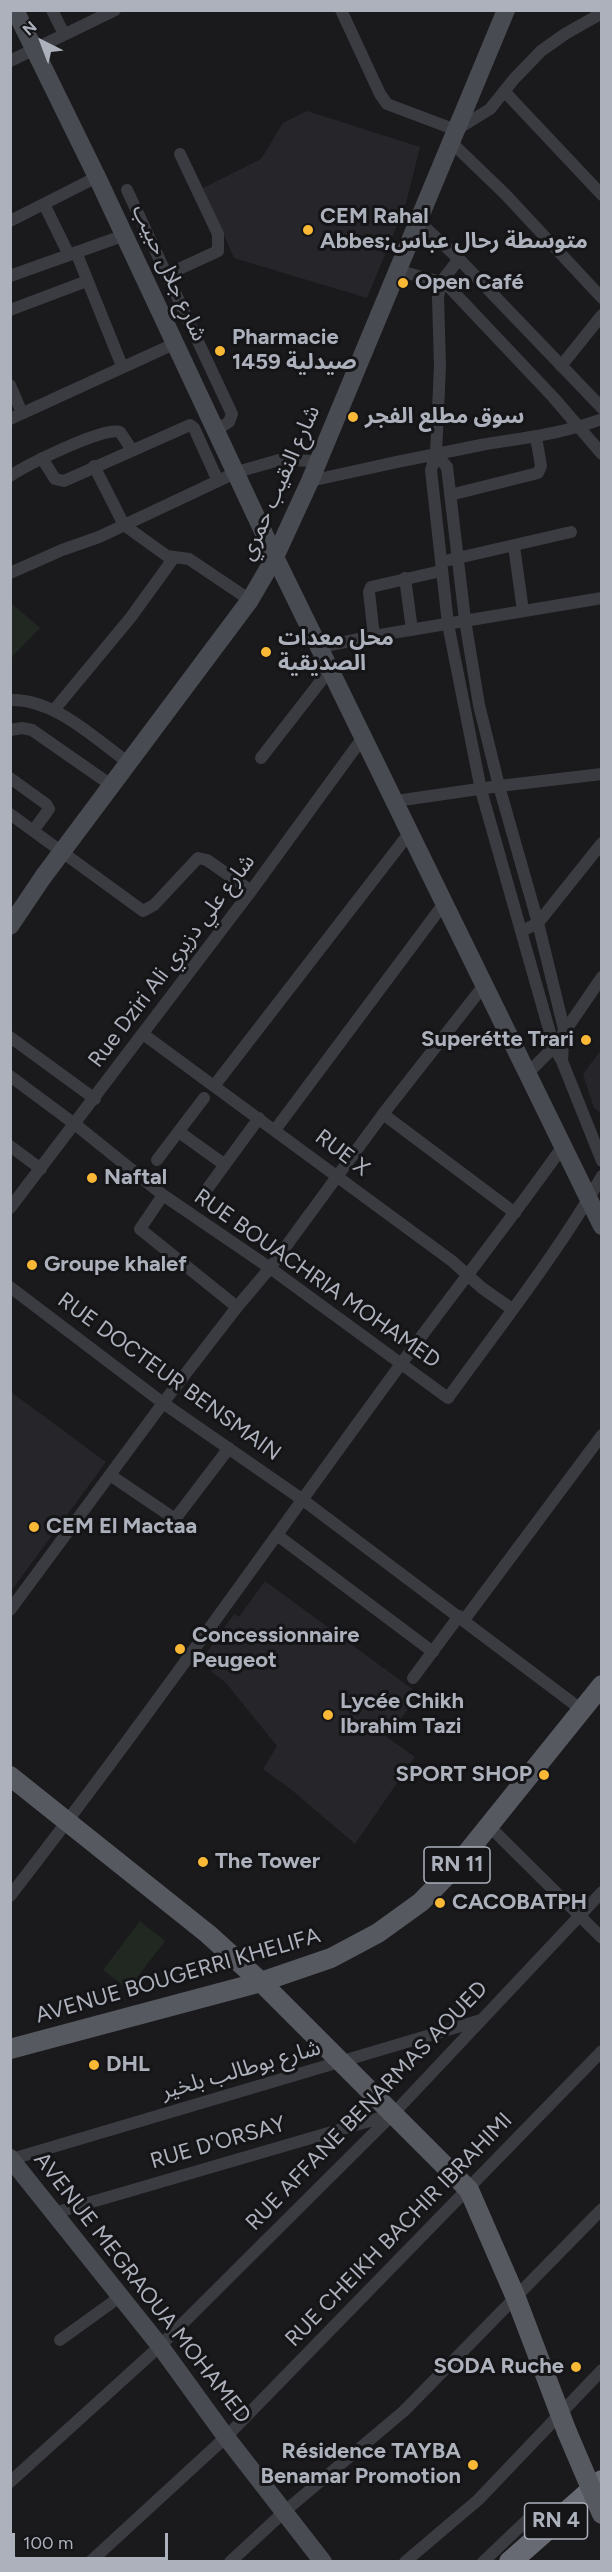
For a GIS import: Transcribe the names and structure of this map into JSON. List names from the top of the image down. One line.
{"streets":{"highway":["RN 4"],"main road":["RN 11","AVENUE BOUGERRI KHELIFA"],"street":["شارع جلال حبيب","شارع النقيب حمري","Rue Dziri Ali شارع علي دزيري","RUE X","RUE BOUACHRIA MOHAMED","RUE DOCTEUR BENSMAIN","شارع بوطالب بلخير","RUE AFFANE BENARMAS AOUED","RUE D'ORSAY","RUE CHEIKH BACHIR IBRAHIMI","AVENUE MEGRAOUA MOHAMED"]},"crossings":[["شارع جلال حبيب","شارع النقيب حمري"],["شارع جلال حبيب","Rue Dziri Ali شارع علي دزيري"],["Rue Dziri Ali شارع علي دزيري","RUE X"],["Rue Dziri Ali شارع علي دزيري","RUE BOUACHRIA MOHAMED"],["RUE X","RUE BOUACHRIA MOHAMED"],["RUE DOCTEUR BENSMAIN","AVENUE BOUGERRI KHELIFA"],["شارع بوطالب بلخير","RUE AFFANE BENARMAS AOUED"],["شارع بوطالب بلخير","AVENUE MEGRAOUA MOHAMED"],["RUE AFFANE BENARMAS AOUED","RUE D'ORSAY"],["RUE AFFANE BENARMAS AOUED","AVENUE MEGRAOUA MOHAMED"],["RUE D'ORSAY","AVENUE MEGRAOUA MOHAMED"],["RUE CHEIKH BACHIR IBRAHIMI","AVENUE MEGRAOUA MOHAMED"]],"places":["CEM Rahal Abbes;متوسطة رحال عباس","Open Café","Pharmacie 1459 صيدلية","سوق مطلع الفجر","محل معدات الصديقية","Superétte Trari","Naftal","Groupe khalef","CEM El Mactaa","Concessionnaire Peugeot","Lycée Chikh Ibrahim Tazi","SPORT SHOP","The Tower","CACOBATPH","DHL","SODA Ruche","Résidence TAYBA Benamar Promotion"],"scale_bar":"100 m","north":"top left"}
